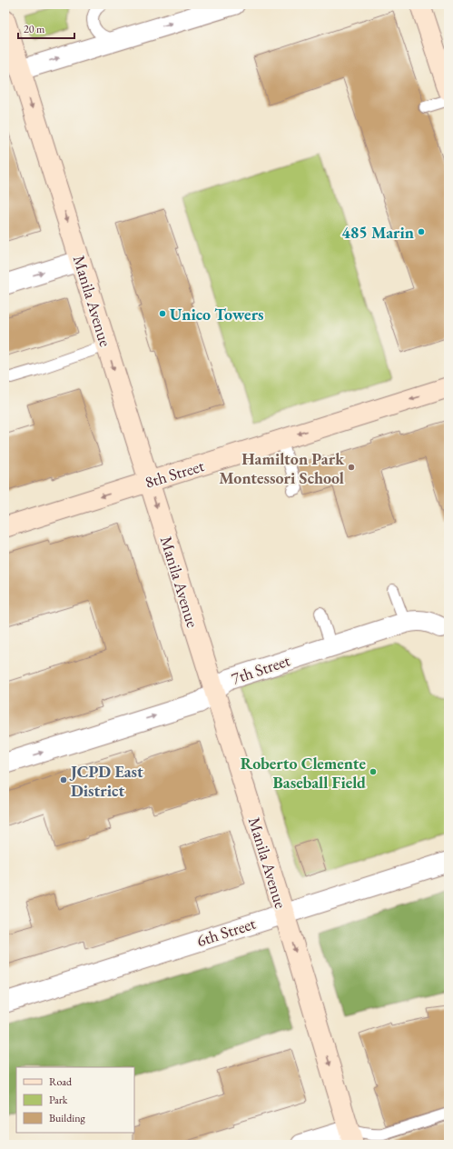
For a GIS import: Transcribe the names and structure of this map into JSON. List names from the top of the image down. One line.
{"streets":{"street":["Manila Avenue","8th Street","7th Street","6th Street"]},"crossings":[["Manila Avenue","8th Street"],["Manila Avenue","7th Street"],["Manila Avenue","6th Street"]],"one_way":["Manila Avenue","8th Street","7th Street"],"places":["485 Marin","Unico Towers","Hamilton Park Montessori School","Roberto Clemente Baseball Field","JCPD East District"],"legend":["Road","Park","Building"],"scale_bar":"20 m"}
